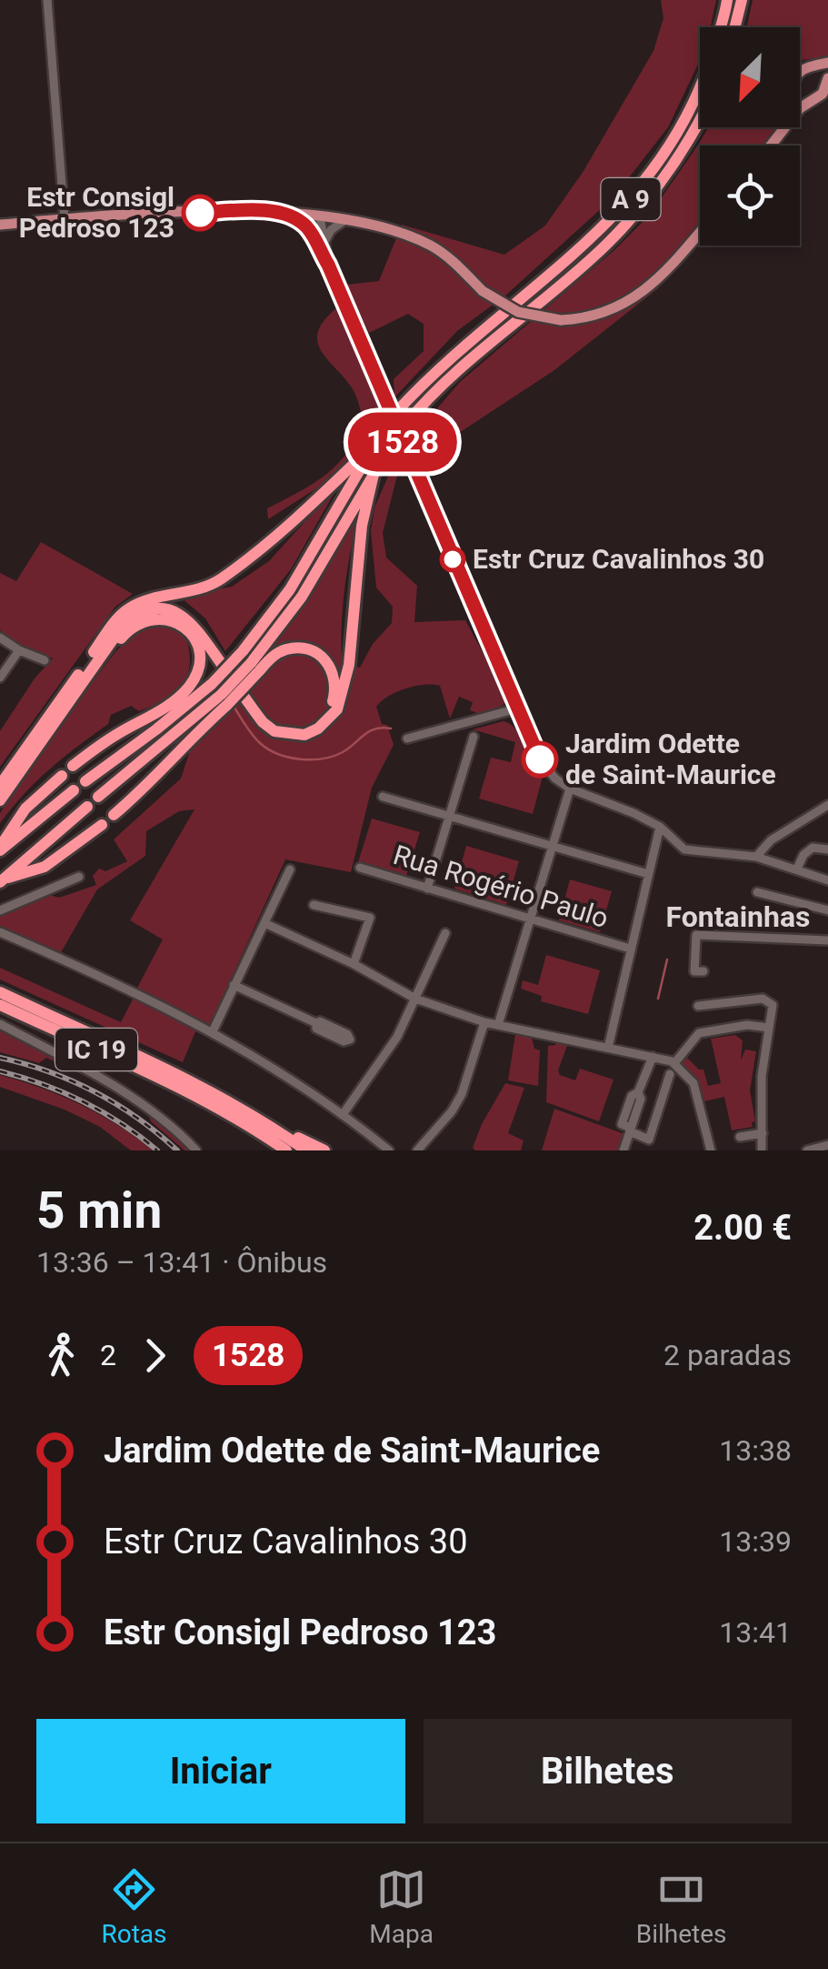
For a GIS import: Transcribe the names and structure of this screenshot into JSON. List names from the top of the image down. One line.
{"streets":{"highway":["A 9","IC 19"],"street":["Rua Rogério Paulo"]},"districts":["Fontainhas"],"places":["Estr Consigl Pedroso 123","Estr Cruz Cavalinhos 30","Jardim Odette de Saint-Maurice"],"lines":["bus line 1528"],"north":"bottom left","page":{"on_map":"1528","heading":["5 min","13:36 – 13:41 · Ônibus","2.00 €"],"legs":["2","1528","2 paradas"],"list":[{"name":"Jardim Odette de Saint-Maurice","value":"13:38"},{"name":"Estr Cruz Cavalinhos 30","value":"13:39"},{"name":"Estr Consigl Pedroso 123","value":"13:41"}],"buttons":["Iniciar","Bilhetes"],"tabs":["Rotas","Mapa","Bilhetes"]}}
